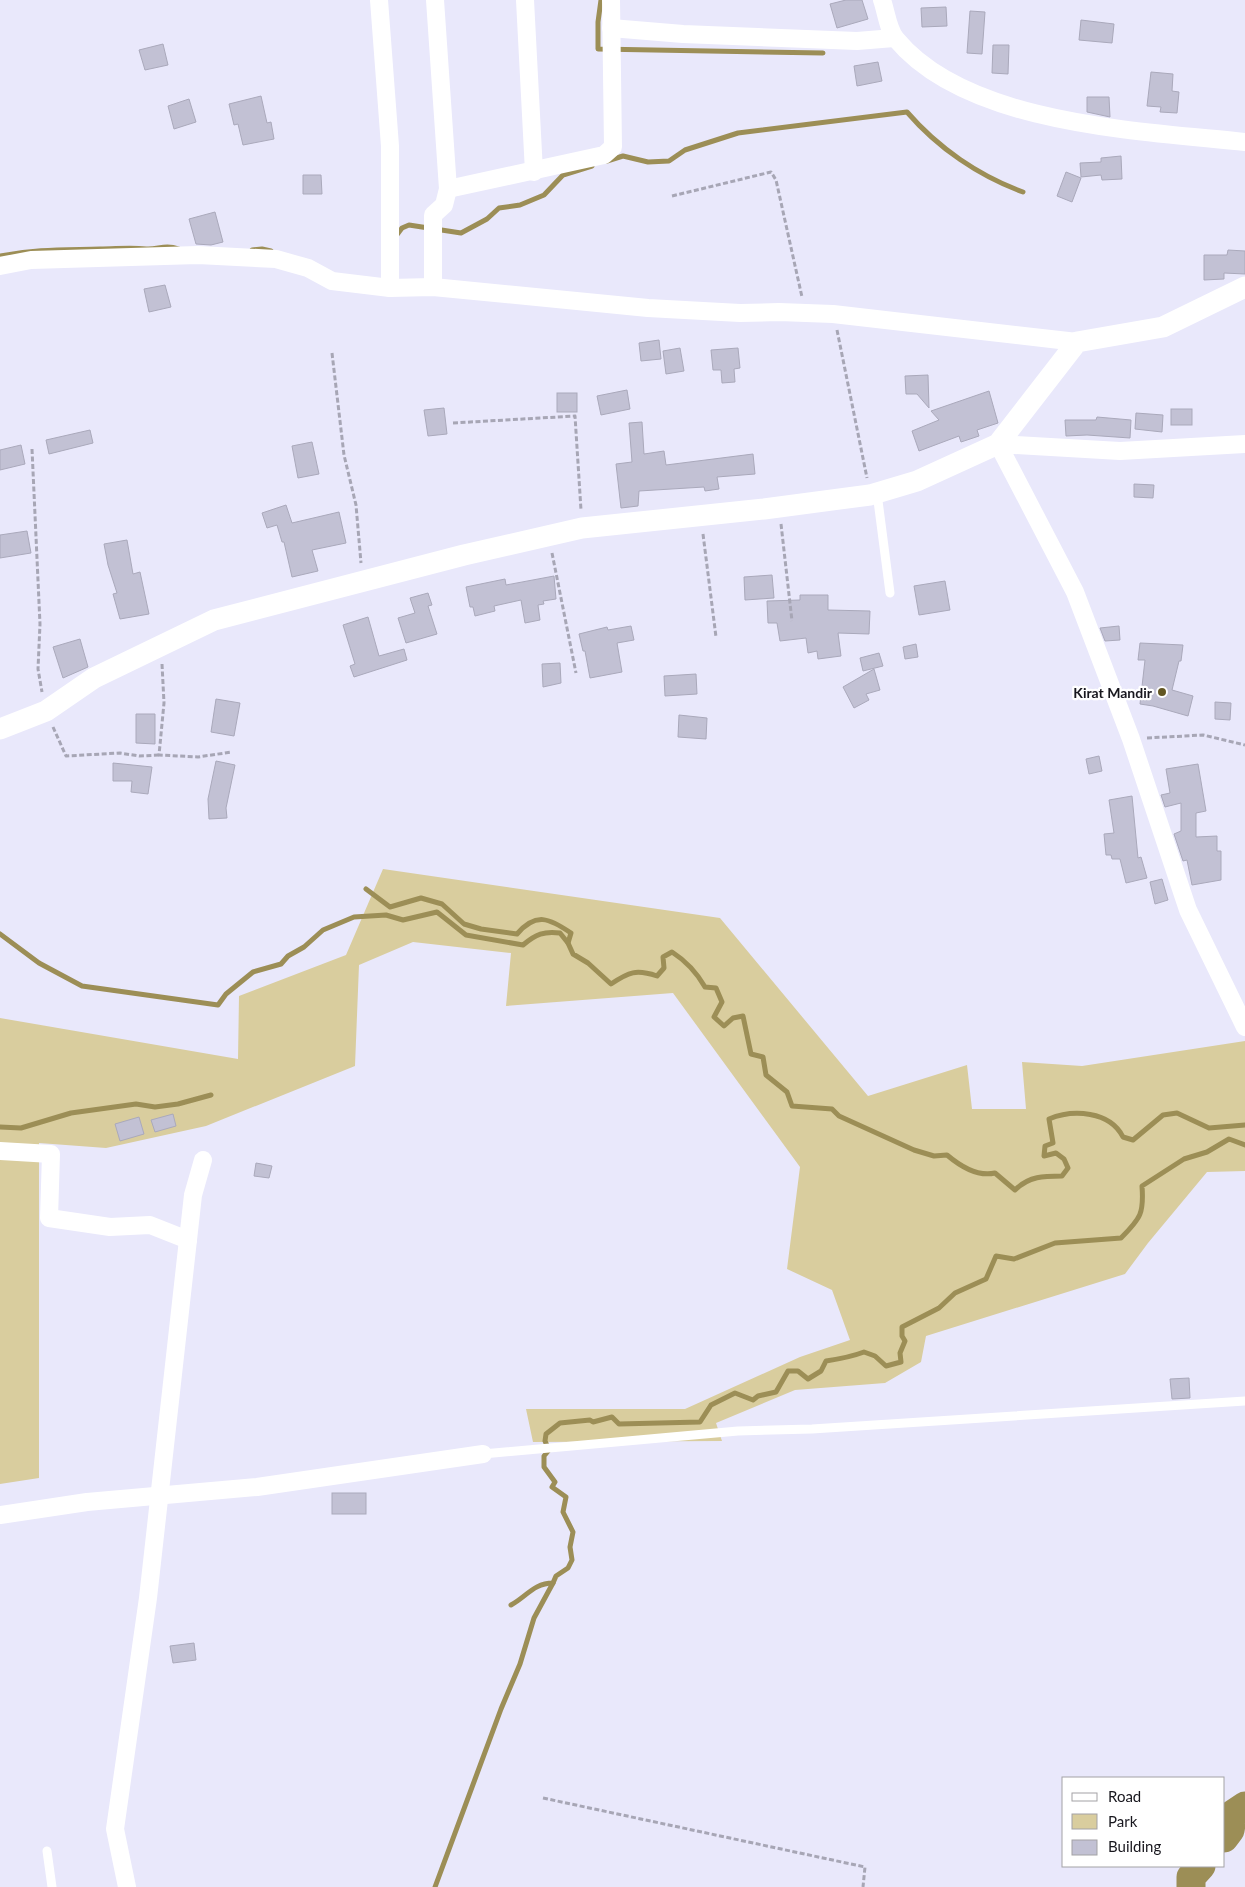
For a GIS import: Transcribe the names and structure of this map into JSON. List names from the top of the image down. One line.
{"places":["Kirat Mandir"],"legend":["Road","Park","Building"]}
